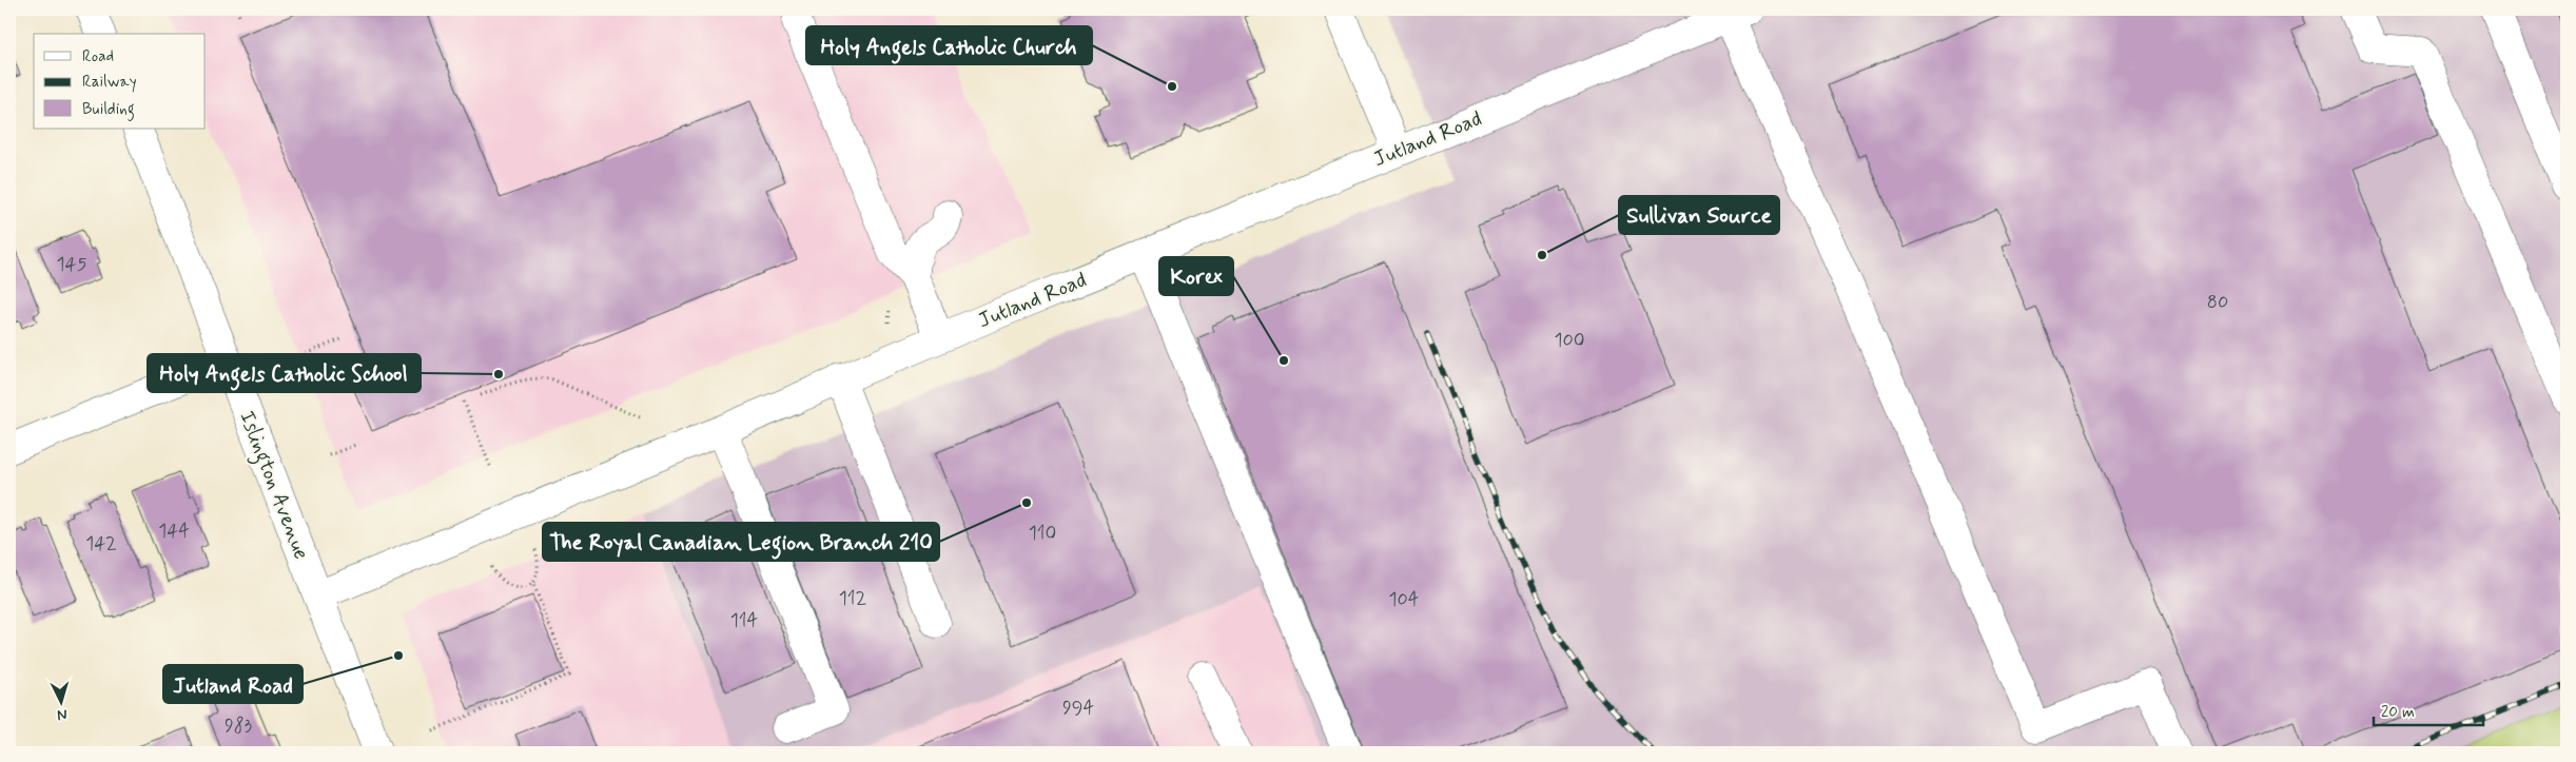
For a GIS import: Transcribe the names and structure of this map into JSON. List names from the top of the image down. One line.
{"streets":{"street":["Jutland Road","Islington Avenue"]},"crossings":[["Jutland Road","Islington Avenue"]],"places":["Holy Angels Catholic Church","Sullivan Source","Korex","Holy Angels Catholic School","The Royal Canadian Legion Branch 210","Jutland Road"],"house_numbers":["145","80","100","144","110","142","112","104","114","994","983"],"legend":["Road","Railway","Building"],"scale_bar":"20 m","north":"bottom"}
